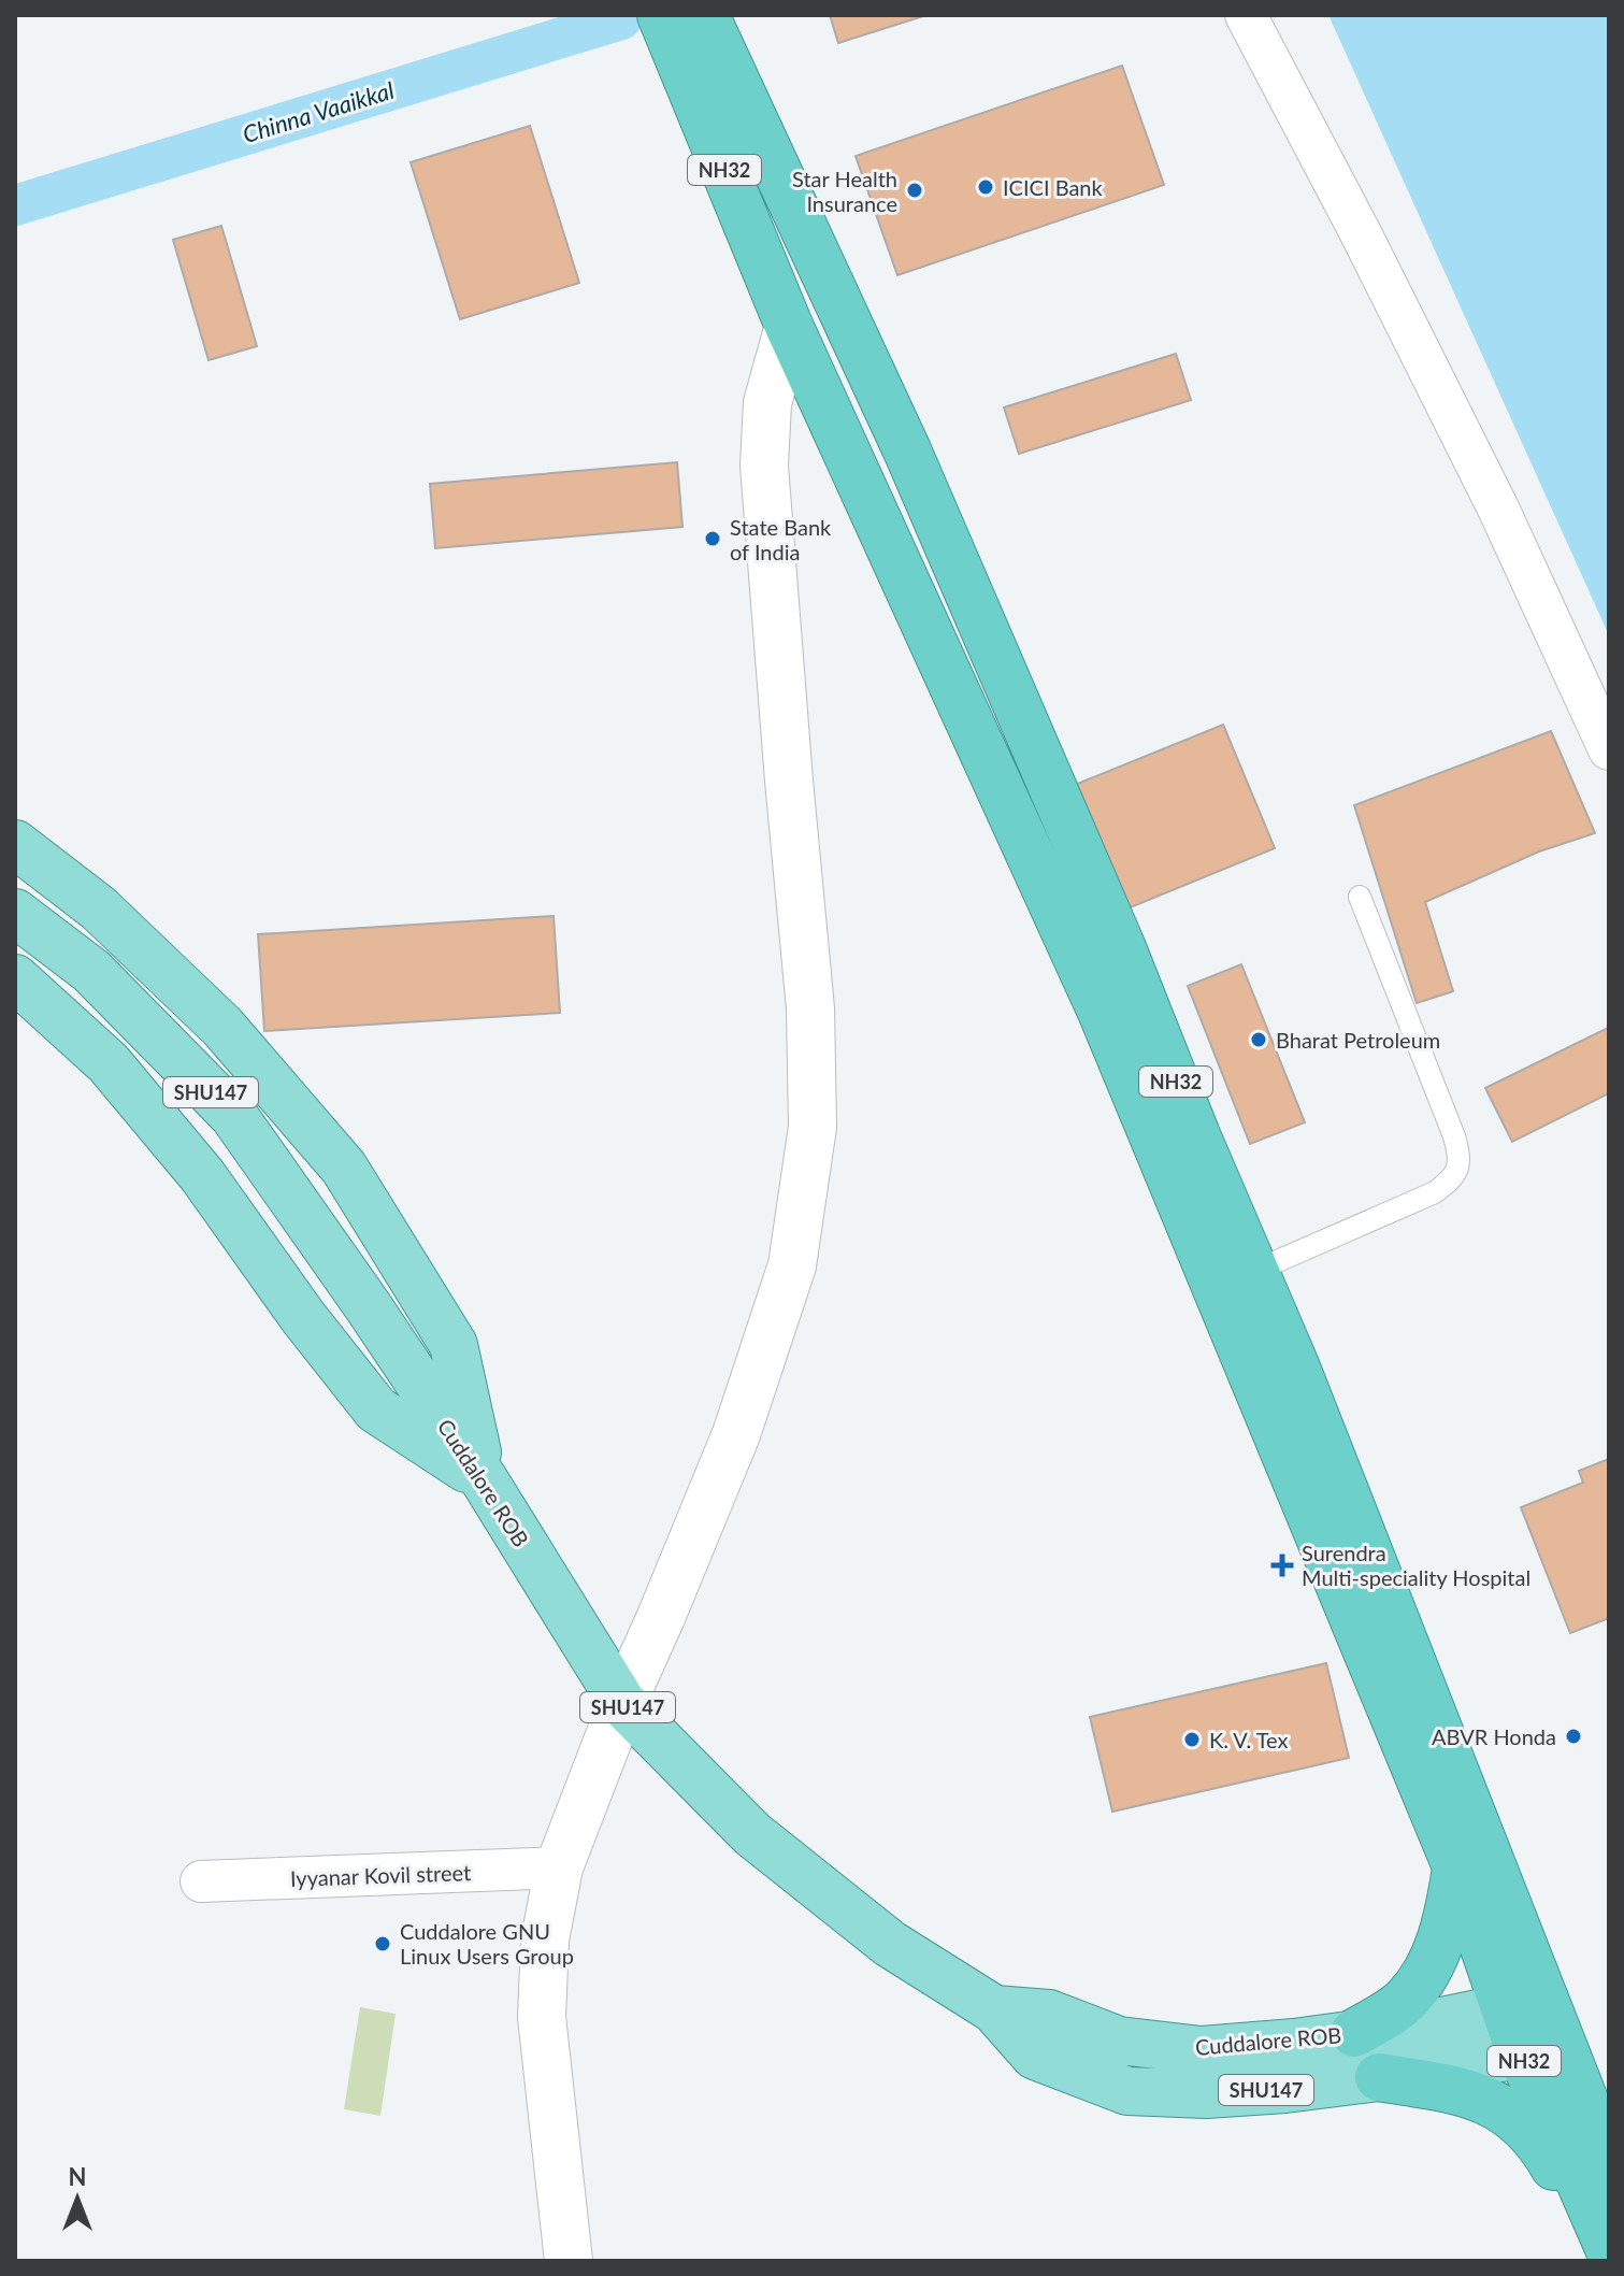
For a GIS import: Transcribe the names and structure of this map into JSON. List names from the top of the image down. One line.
{"streets":{"highway":["NH32"],"main road":["SHU147","Cuddalore ROB"],"street":["Iyyanar Kovil street"]},"crossings":[["NH32","Cuddalore ROB"]],"water":["Chinna Vaaikkal"],"places":{"other":["ICICI Bank","Star Health Insurance","State Bank of India","Bharat Petroleum","ABVR Honda","K. V. Tex","Cuddalore GNU Linux Users Group"],"health":["Surendra Multi-speciality Hospital"]},"north":"top"}
